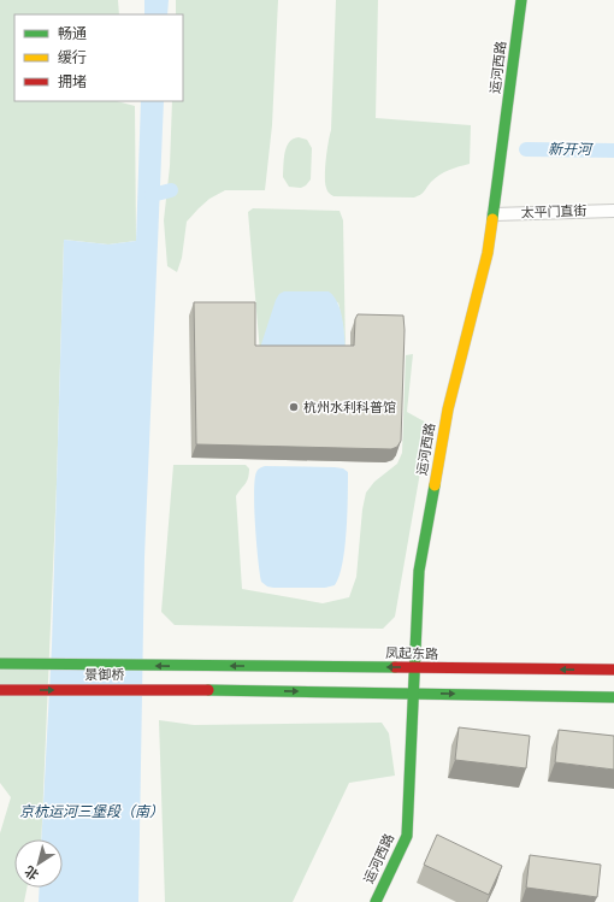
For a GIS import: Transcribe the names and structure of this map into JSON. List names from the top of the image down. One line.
{"streets":{"main road":["运河西路","凤起东路","景御桥"],"street":["太平门直街"]},"crossings":[["运河西路","太平门直街"],["运河西路","凤起东路"],["运河西路","景御桥"],["凤起东路","景御桥"]],"water":["新开河","京杭运河三堡段（南）"],"places":["杭州水利科普馆"],"legend":["畅通","缓行","拥堵"],"north":"bottom left"}
